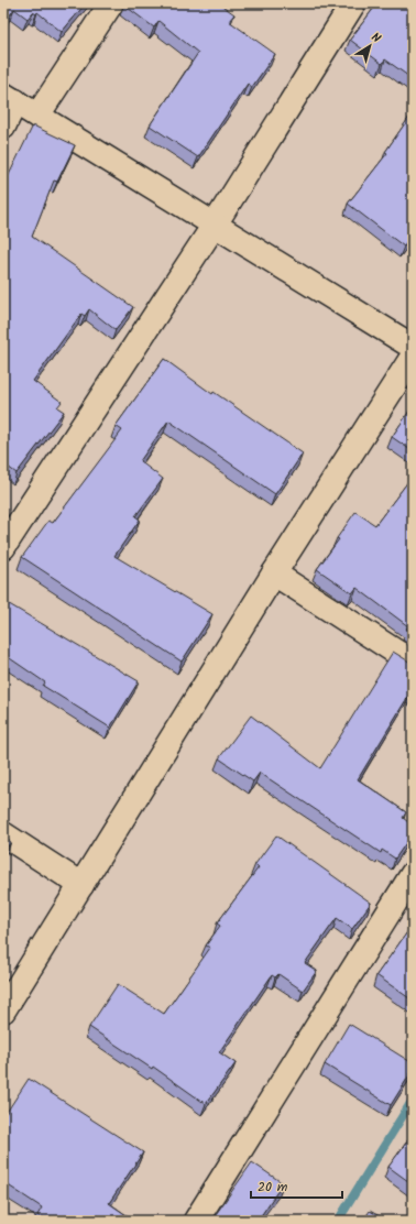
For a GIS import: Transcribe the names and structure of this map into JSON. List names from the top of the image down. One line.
{"scale_bar":"20 m","north":"top right"}
